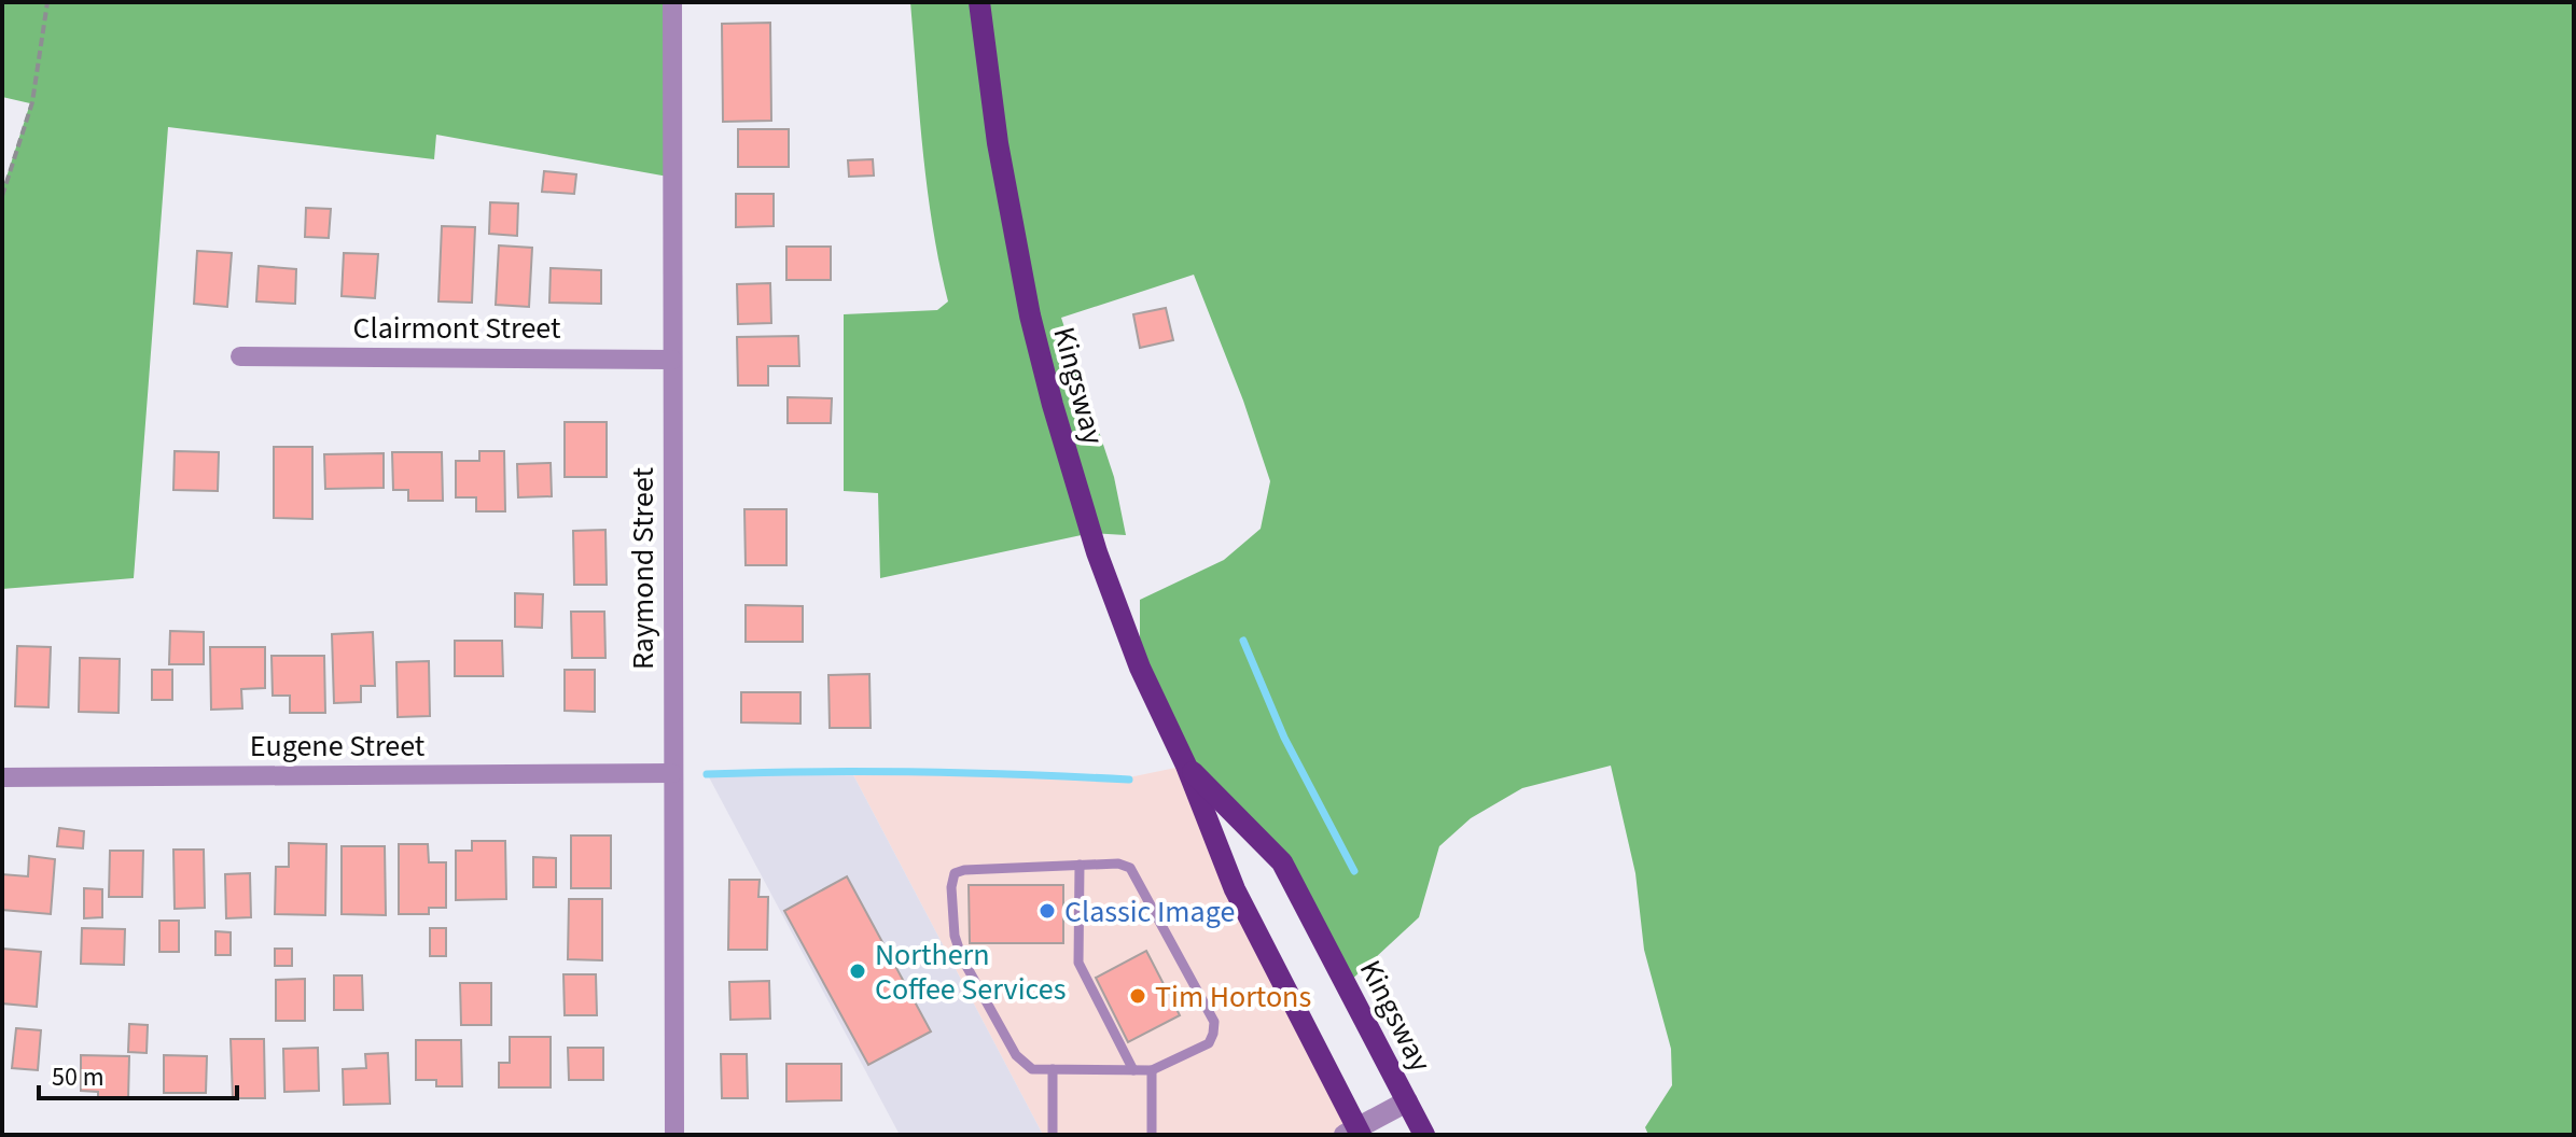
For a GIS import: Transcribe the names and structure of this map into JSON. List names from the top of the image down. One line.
{"streets":{"main road":["Kingsway"],"street":["Clairmont Street","Raymond Street","Eugene Street"]},"crossings":[["Clairmont Street","Raymond Street"],["Raymond Street","Eugene Street"]],"places":["Classic Image","Northern Coffee Services","Tim Hortons"],"scale_bar":"50 m"}
